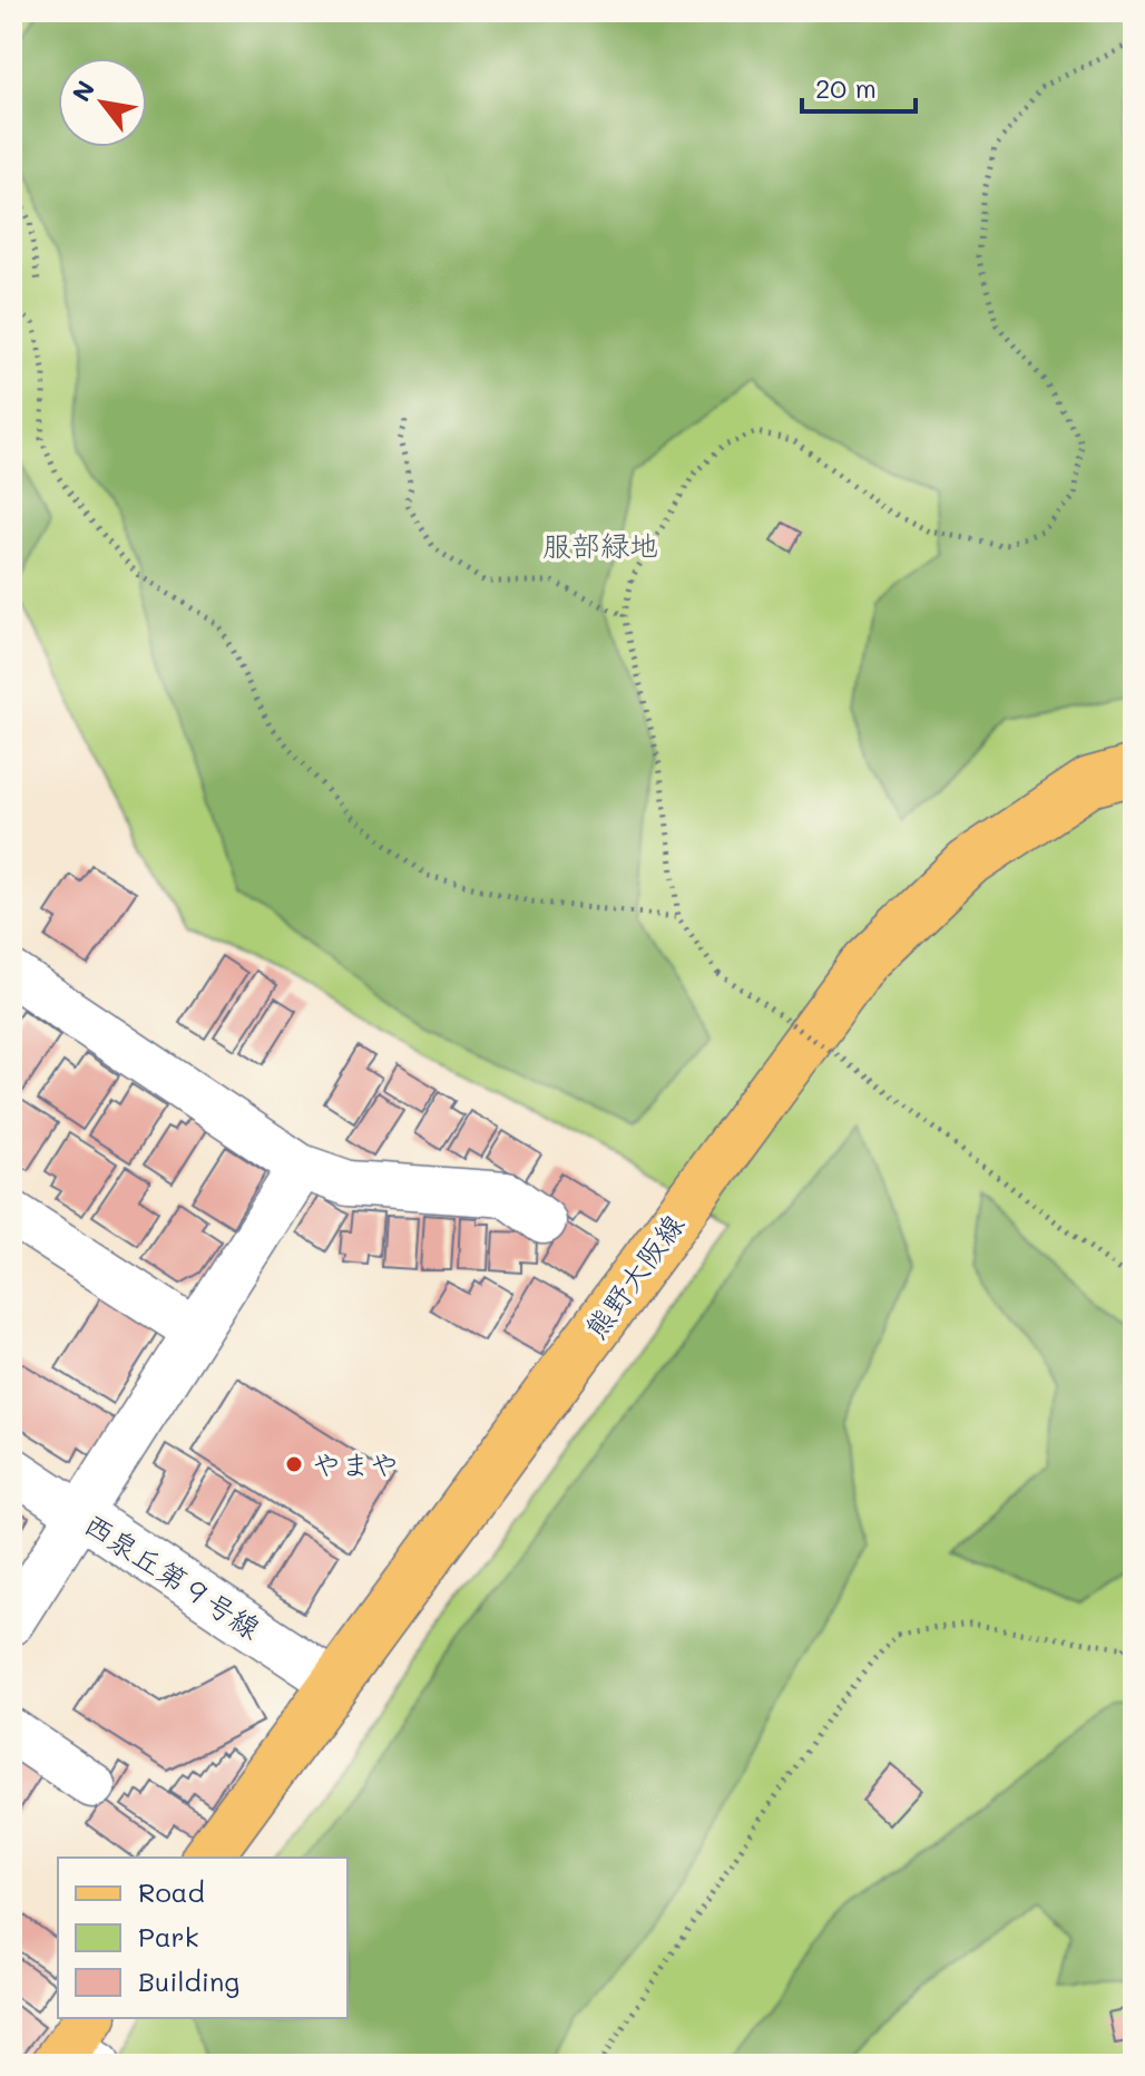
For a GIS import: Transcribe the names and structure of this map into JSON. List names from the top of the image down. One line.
{"streets":{"main road":["熊野大阪線"],"street":["西泉丘第９号線"]},"crossings":[["熊野大阪線","西泉丘第９号線"]],"parks":["服部緑地"],"places":["やまや"],"legend":["Road","Park","Building"],"scale_bar":"20 m","north":"top left"}
